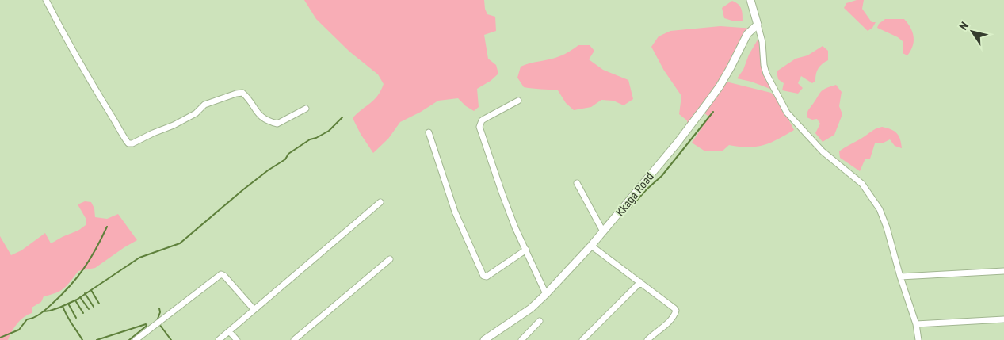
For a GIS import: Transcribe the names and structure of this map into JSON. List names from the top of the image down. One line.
{"streets":{"street":["Kkaga Road"]},"north":"top left"}
